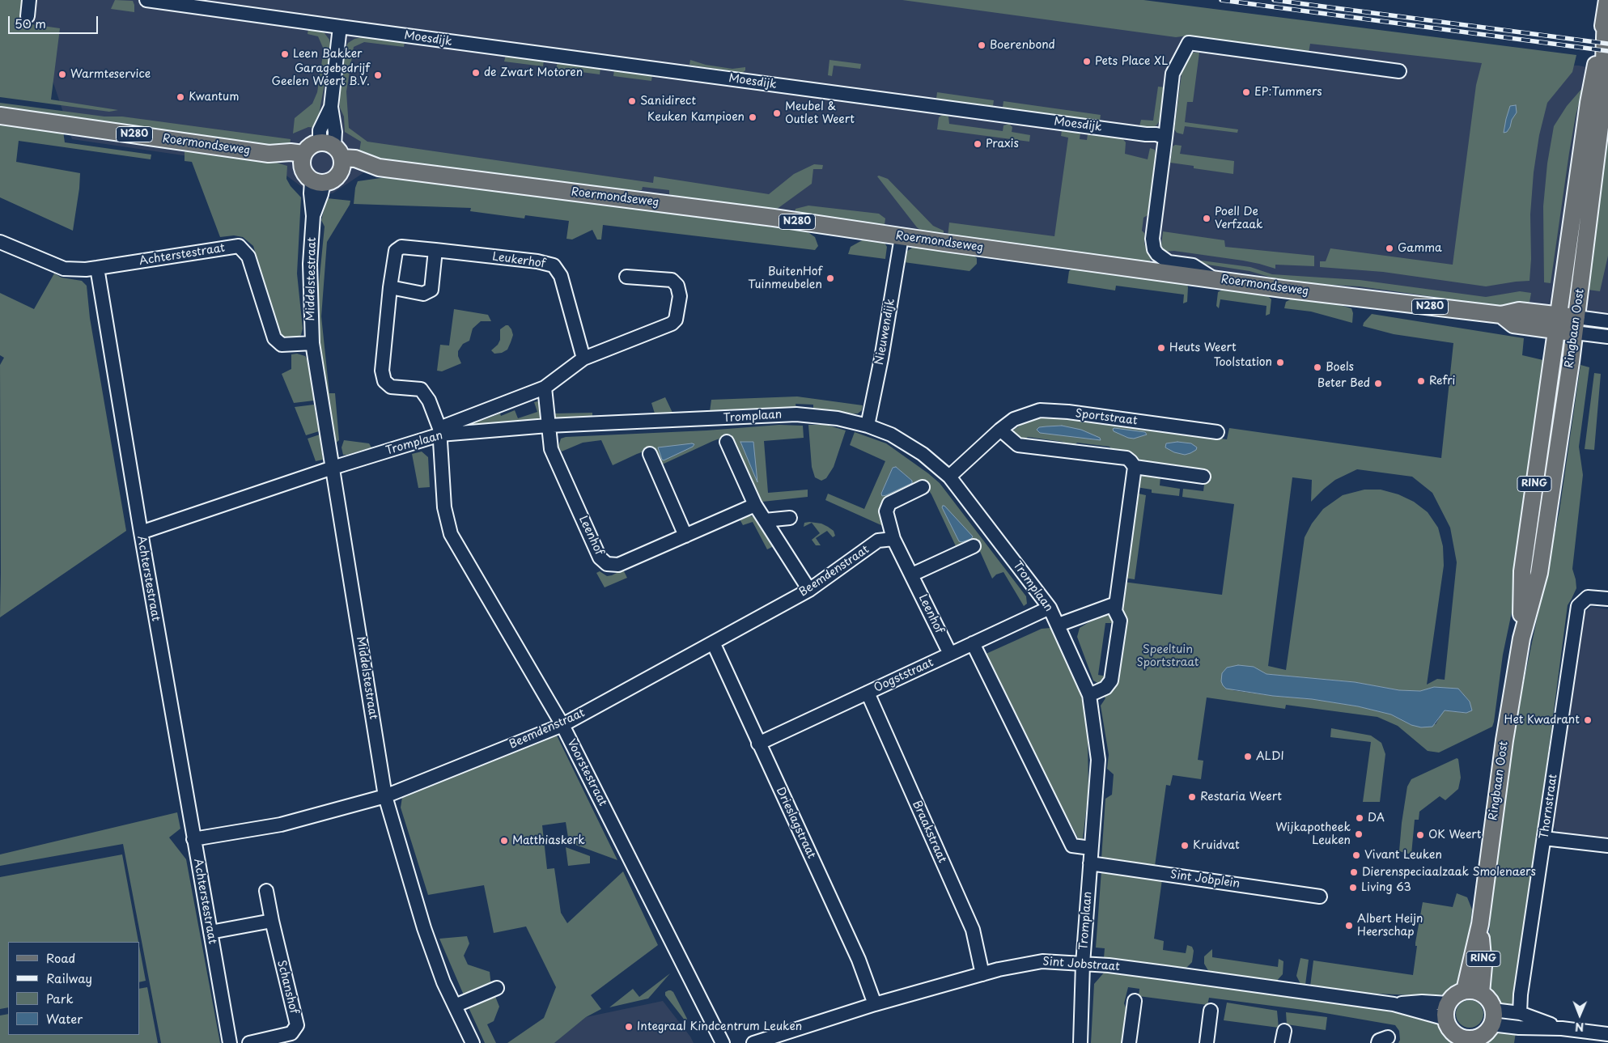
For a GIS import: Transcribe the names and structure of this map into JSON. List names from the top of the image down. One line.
{"streets":{"main road":["N280","Roermondseweg","Ringbaan Oost","RING"],"street":["Moesdijk","Achterstestraat","Leukerhof","Middelstestraat","Nieuwendijk","Tromplaan","Sportstraat","Leenhof","Beemdenstraat","Oogststraat","Voorstestraat","Thornstraat","Drieslagstraat","Braakstraat","Sint Jobplein","Sint Jobstraat","Schanshof"]},"crossings":[["Roermondseweg","Middelstestraat"],["Roermondseweg","Ringbaan Oost"],["Roermondseweg","Nieuwendijk"],["Achterstestraat","Middelstestraat"],["Achterstestraat","Tromplaan"],["Achterstestraat","Beemdenstraat"],["Leukerhof","Tromplaan"],["Leukerhof","Voorstestraat"],["Middelstestraat","Tromplaan"],["Middelstestraat","Beemdenstraat"],["Ringbaan Oost","Sint Jobstraat"],["Nieuwendijk","Tromplaan"],["Tromplaan","Sportstraat"],["Tromplaan","Leenhof"],["Tromplaan","Oogststraat"],["Tromplaan","Voorstestraat"],["Tromplaan","Sint Jobplein"],["Tromplaan","Sint Jobstraat"],["Leenhof","Beemdenstraat"],["Leenhof","Oogststraat"],["Beemdenstraat","Voorstestraat"],["Beemdenstraat","Drieslagstraat"],["Oogststraat","Drieslagstraat"],["Oogststraat","Braakstraat"],["Drieslagstraat","Sint Jobstraat"],["Braakstraat","Sint Jobstraat"]],"parks":["Speeltuin Sportstraat"],"places":["Boerenbond","Leen Bakker","Pets Place XL","de Zwart Motoren","Warmteservice","Garagebedrijf Geelen Weert B.V.","EP:Tummers","Kwantum","Sanidirect","Meubel & Outlet Weert","Keuken Kampioen","Praxis","Poell De Verfzaak","Gamma","BuitenHof Tuinmeubelen","Heuts Weert","Toolstation","Boels","Refri","Beter Bed","Het Kwadrant","ALDI","Restaria Weert","DA","Wijkapotheek Leuken","OK Weert","Matthiaskerk","Kruidvat","Vivant Leuken","Dierenspeciaalzaak Smolenaers","Living 63","Albert Heijn Heerschap","Integraal Kindcentrum Leuken"],"legend":["Road","Railway","Park","Water"],"scale_bar":"50 m","north":"bottom"}
